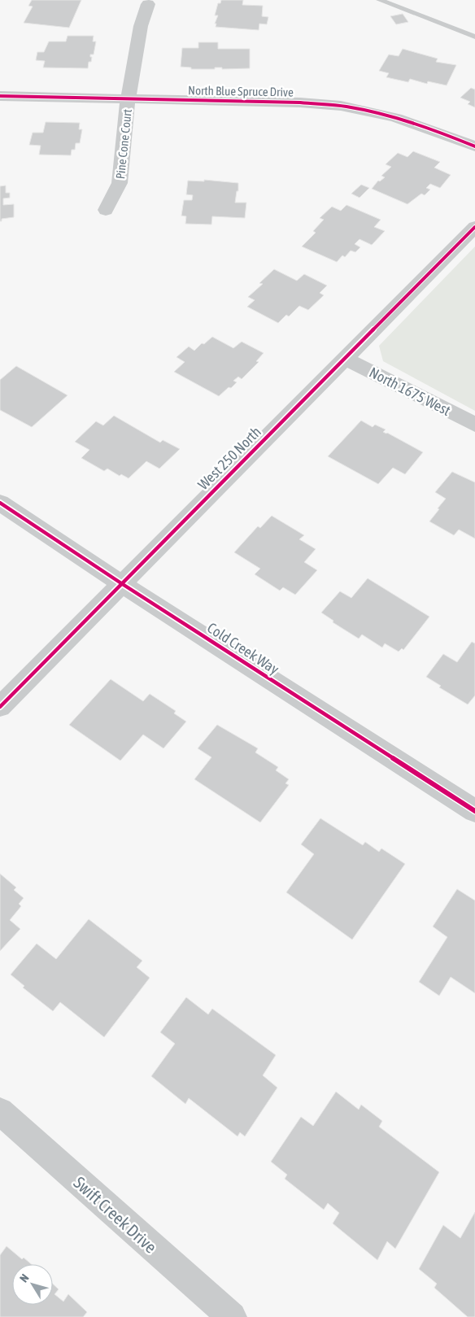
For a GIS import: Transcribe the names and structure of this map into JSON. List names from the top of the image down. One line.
{"streets":{"street":["North Blue Spruce Drive","Pine Cone Court","North 1675 West","West 250 North","Cold Creek Way","Swift Creek Drive"]},"crossings":[["North Blue Spruce Drive","Pine Cone Court"],["North 1675 West","West 250 North"],["West 250 North","Cold Creek Way"]],"north":"top left"}
